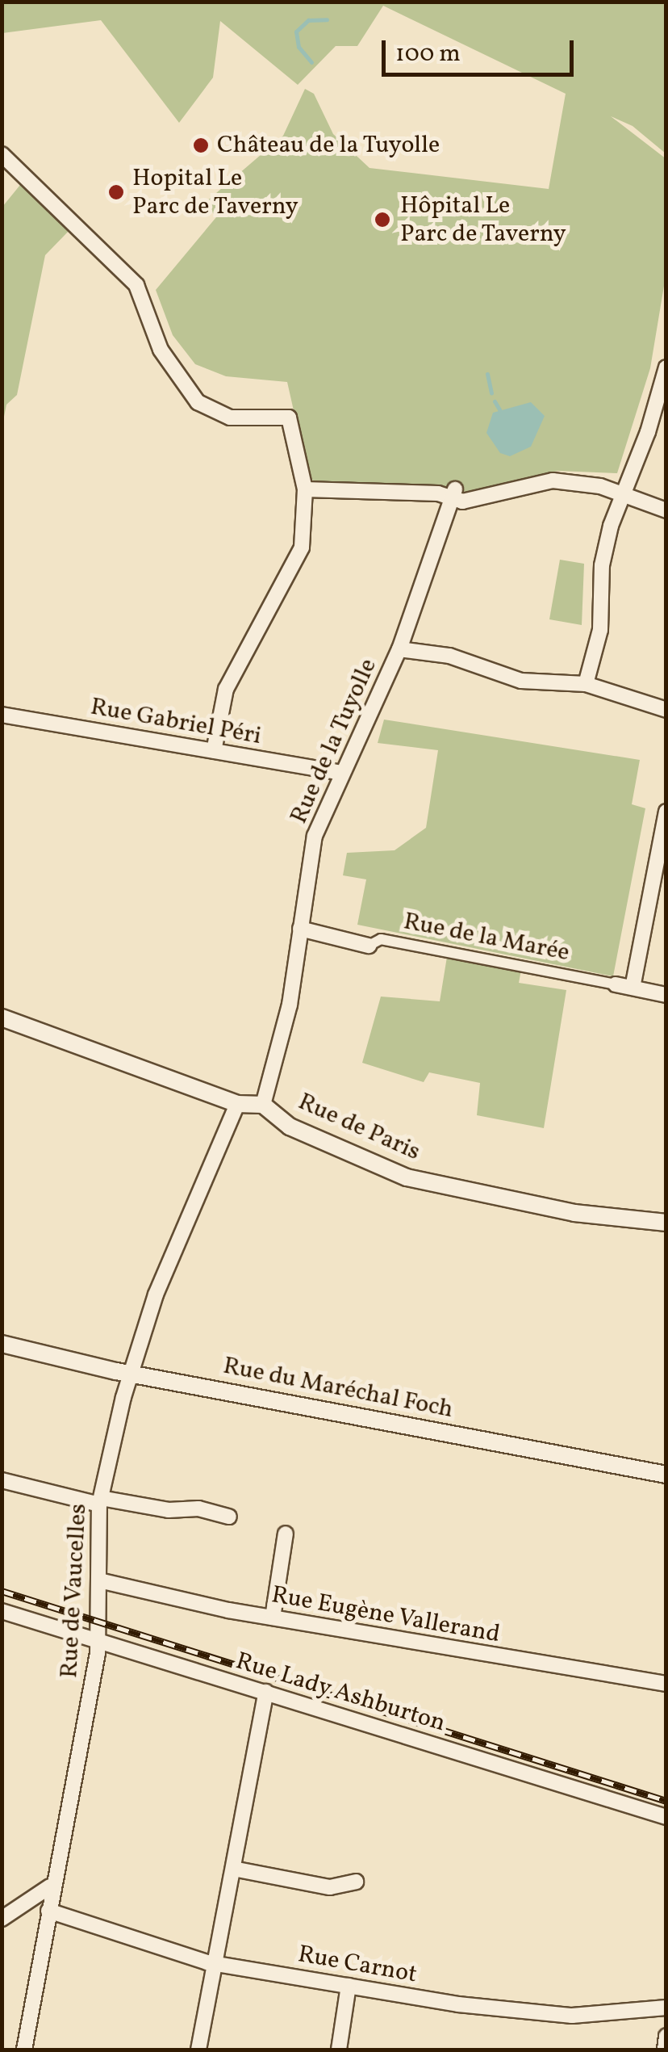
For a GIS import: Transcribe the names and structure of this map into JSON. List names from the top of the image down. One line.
{"streets":{"street":["Rue Gabriel Péri","Rue de la Tuyolle","Rue de la Marée","Rue de Paris","Rue du Maréchal Foch","Rue de Vaucelles","Rue Eugène Vallerand","Rue Lady Ashburton","Rue Carnot"]},"crossings":[["Rue Gabriel Péri","Rue de la Tuyolle"],["Rue de la Tuyolle","Rue de la Marée"],["Rue de la Tuyolle","Rue de Paris"],["Rue de Paris","Rue de Vaucelles"],["Rue du Maréchal Foch","Rue de Vaucelles"],["Rue de Vaucelles","Rue Eugène Vallerand"],["Rue de Vaucelles","Rue Lady Ashburton"],["Rue de Vaucelles","Rue Carnot"]],"places":["Château de la Tuyolle","Hopital Le Parc de Taverny","Hôpital Le Parc de Taverny"],"scale_bar":"100 m"}
